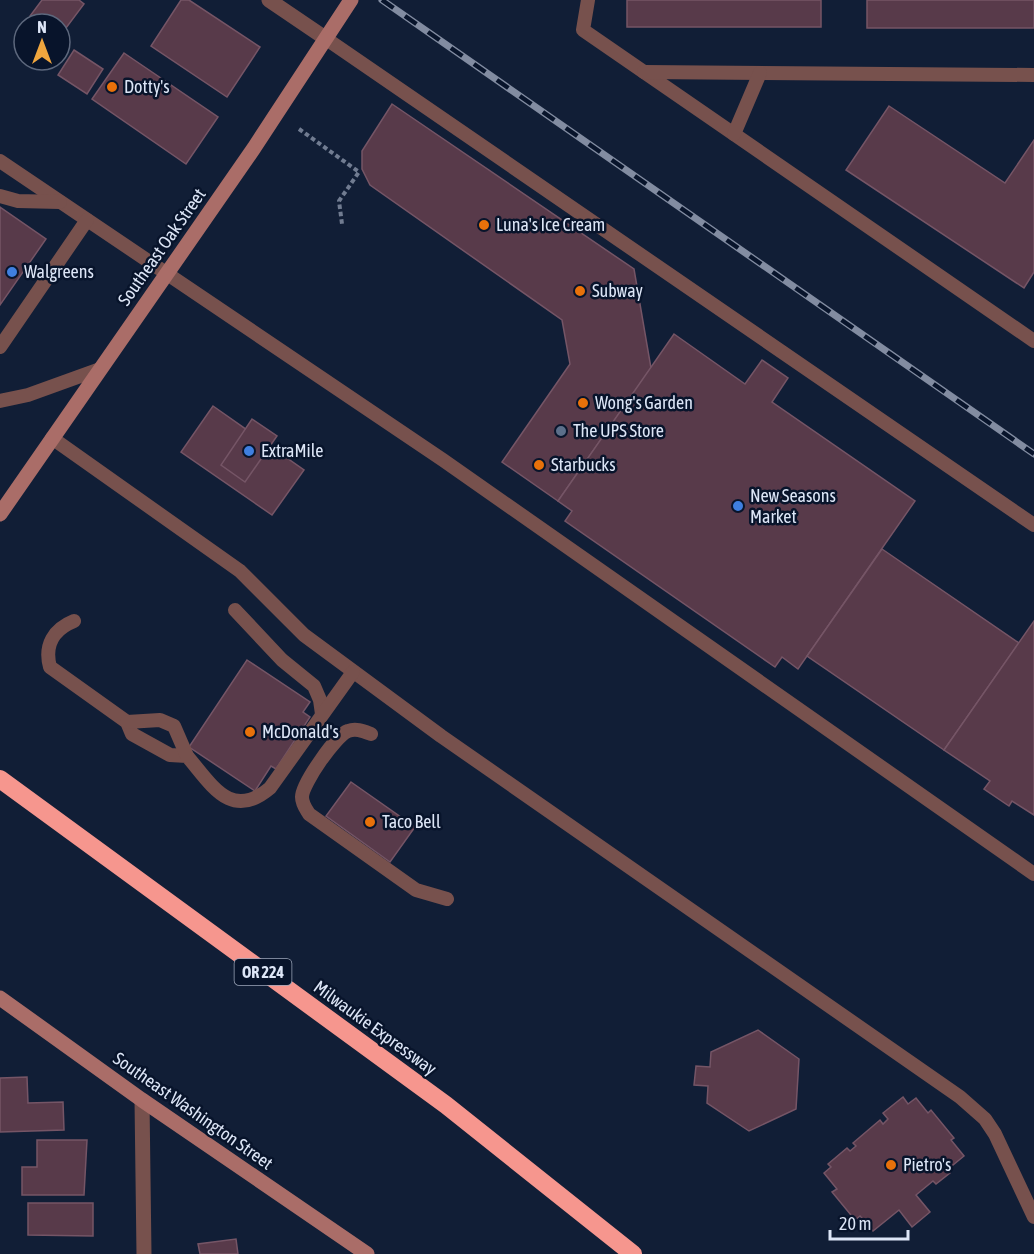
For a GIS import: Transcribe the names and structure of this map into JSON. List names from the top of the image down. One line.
{"streets":{"highway":["OR 224","Milwaukie Expressway"],"street":["Southeast Oak Street","Southeast Washington Street"]},"places":["Dotty's","Luna's Ice Cream","Walgreens","Subway","Wong's Garden","The UPS Store","ExtraMile","Starbucks","New Seasons Market","McDonald's","Taco Bell","Pietro's"],"scale_bar":"20 m","north":"top"}
